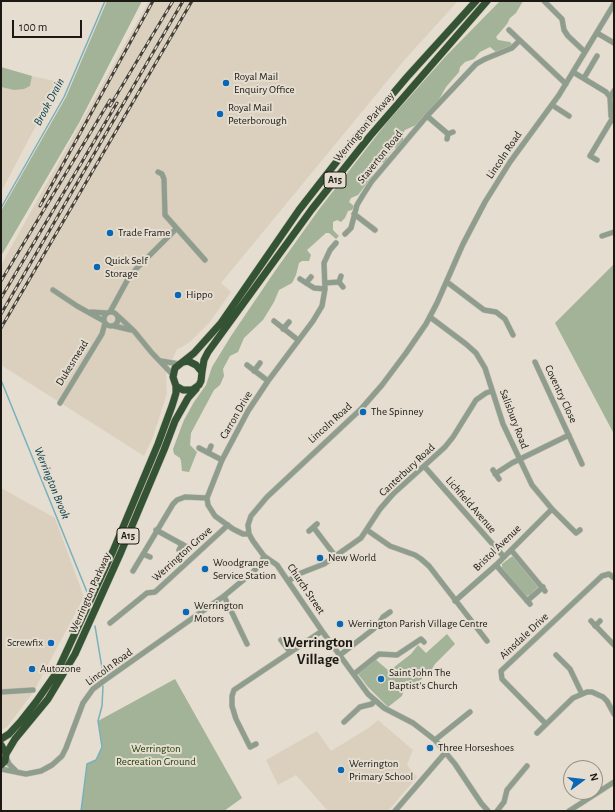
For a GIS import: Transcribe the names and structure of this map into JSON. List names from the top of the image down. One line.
{"streets":{"highway":["Werrington Parkway","A15"],"street":["Lincoln Road","Staverton Road","Dukesmead","Coventry Close","Carron Drive","Salisbury Road","Canterbury Road","Lichfield Avenue","Bristol Avenue","Werrington Grove","Church Street","Ainsdale Drive"]},"crossings":[["Werrington Parkway","A15"],["Lincoln Road","Salisbury Road"],["Lincoln Road","Church Street"],["Coventry Close","Salisbury Road"],["Salisbury Road","Canterbury Road"],["Salisbury Road","Bristol Avenue"],["Canterbury Road","Lichfield Avenue"],["Canterbury Road","Church Street"],["Lichfield Avenue","Bristol Avenue"]],"districts":["Werrington Village"],"water":["Brook Drain","Werrington Brook"],"parks":["Werrington Recreation Ground"],"places":["Royal Mail Enquiry Office","Royal Mail Peterborough","Trade Frame","Quick Self Storage","Hippo","The Spinney","New World","Woodgrange Service Station","Werrington Motors","Werrington Parish Village Centre","Screwfix","Autozone","Saint John The Baptist's Church","Three Horseshoes","Werrington Primary School"],"scale_bar":"100 m","north":"right"}
